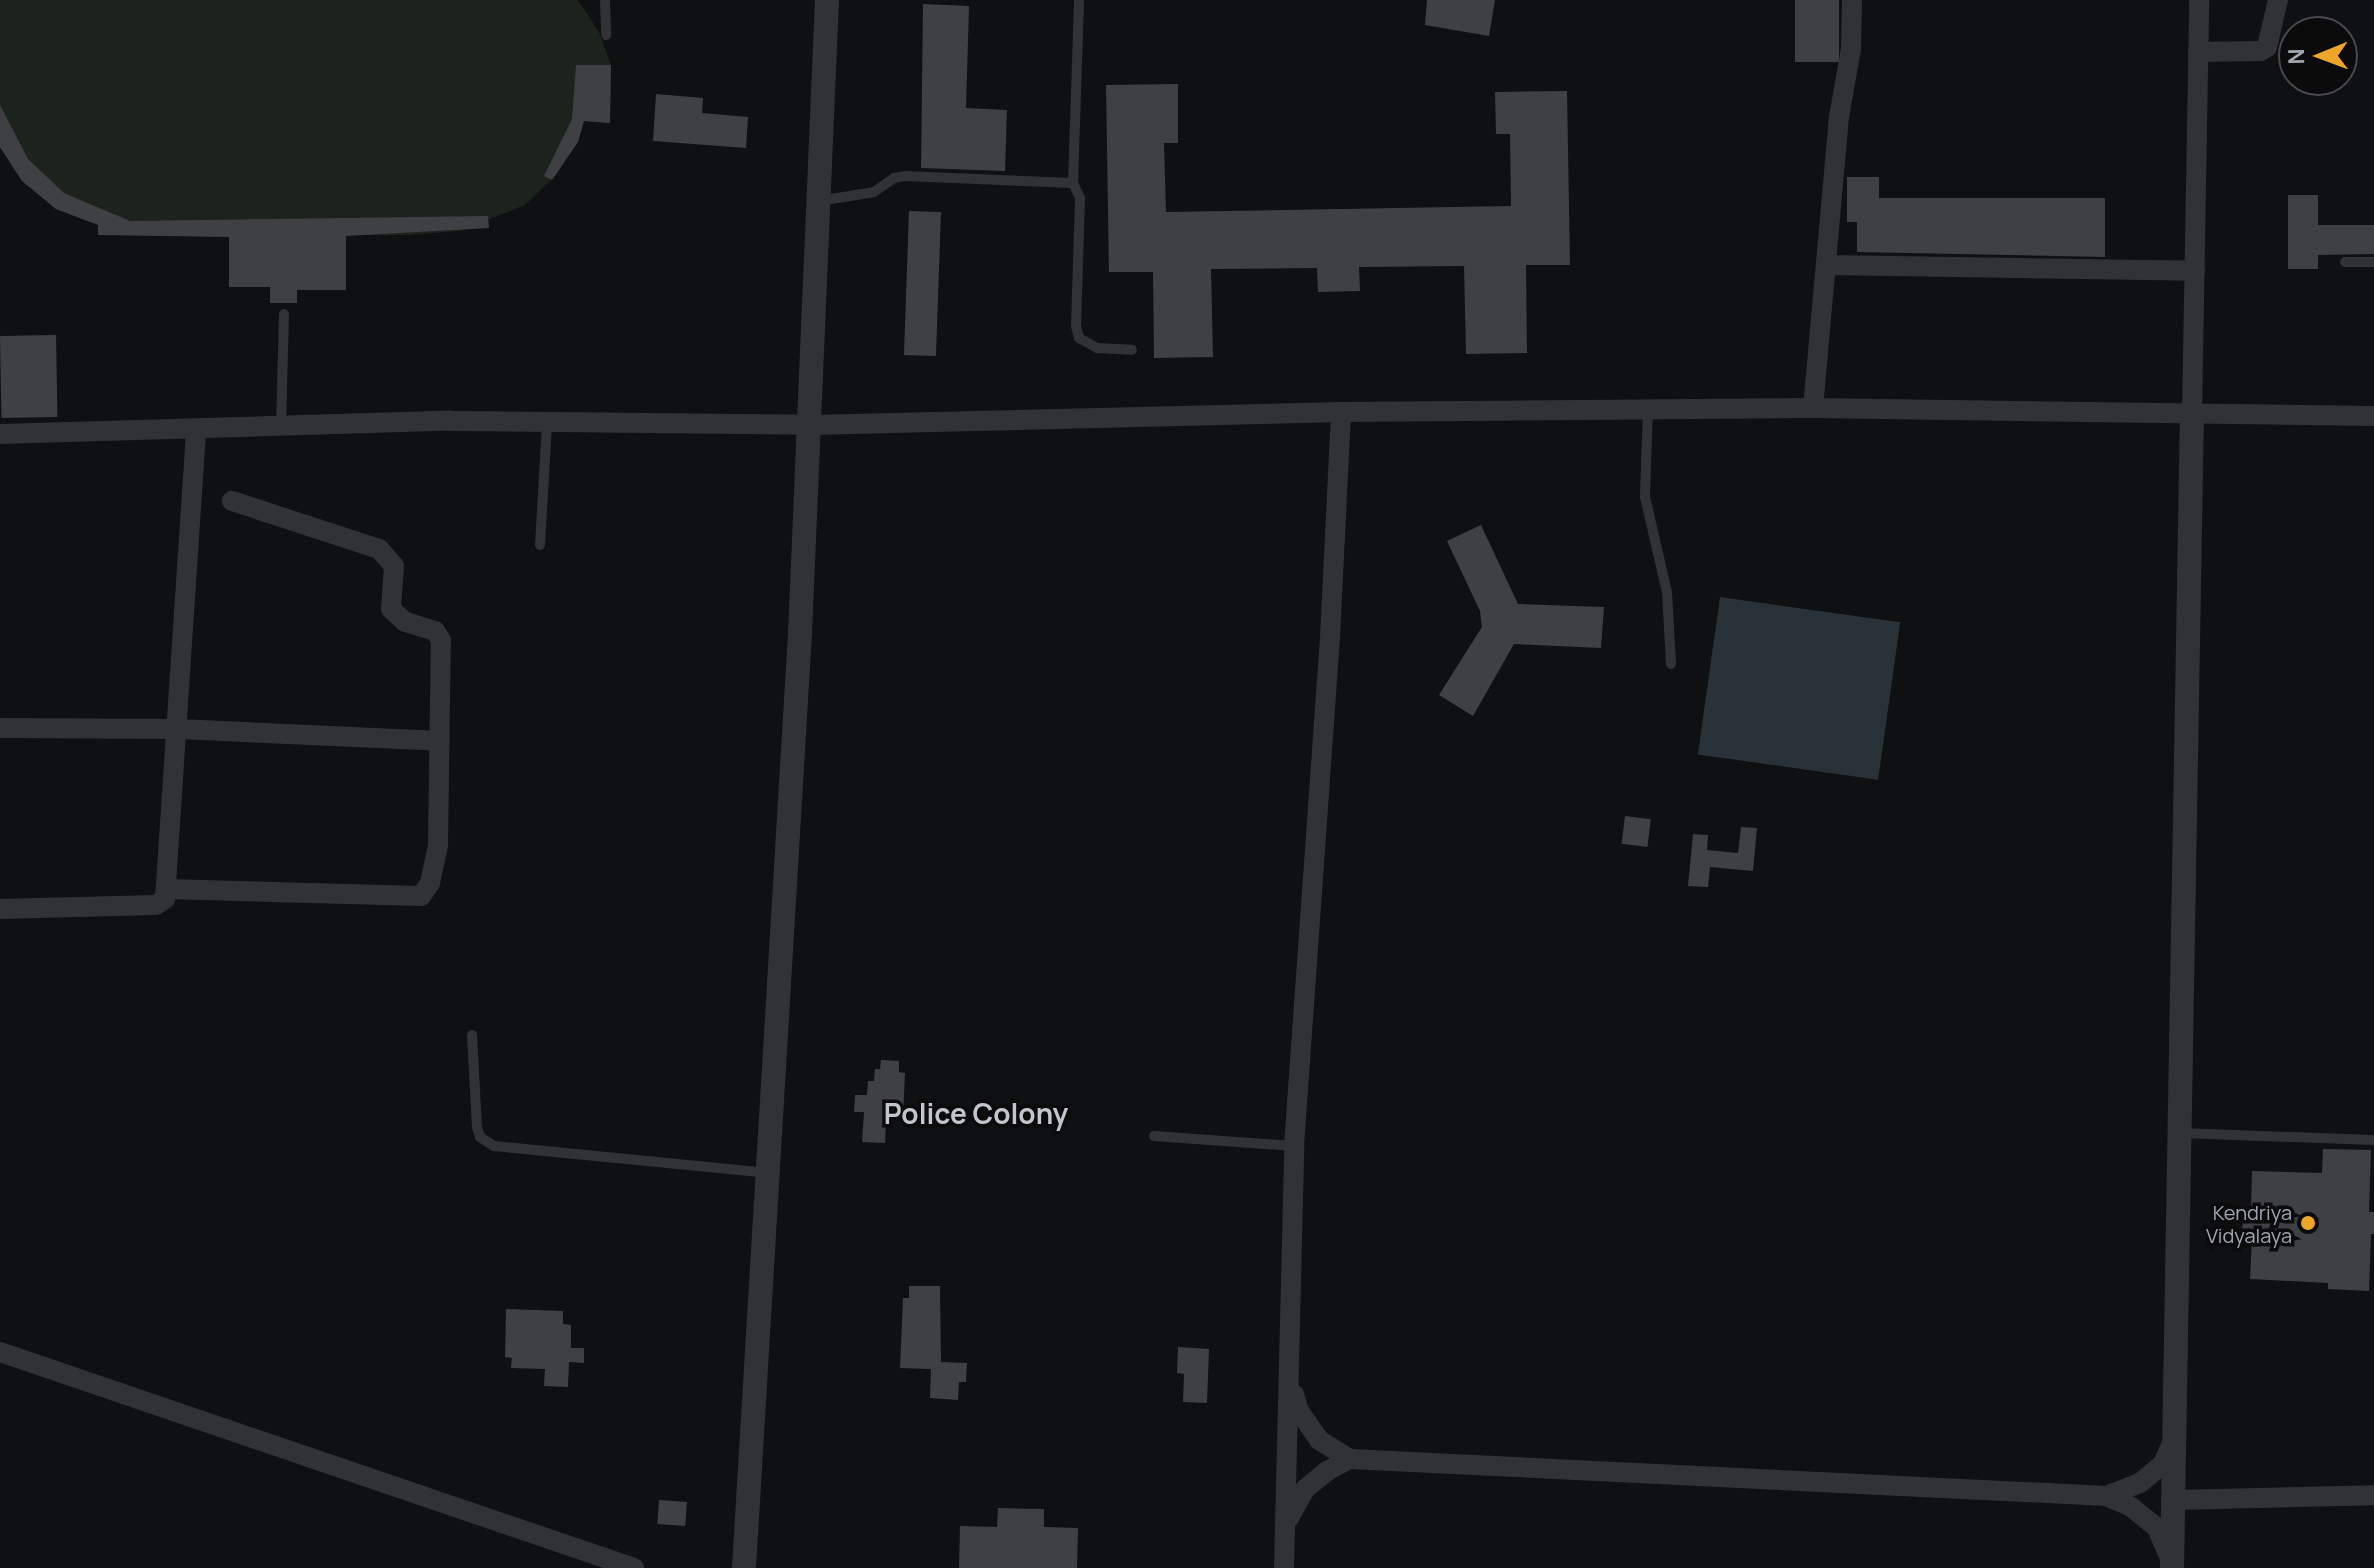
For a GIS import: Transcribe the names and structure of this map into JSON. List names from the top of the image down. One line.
{"districts":["Police Colony"],"places":["Kendriya Vidyalaya"],"north":"left"}
